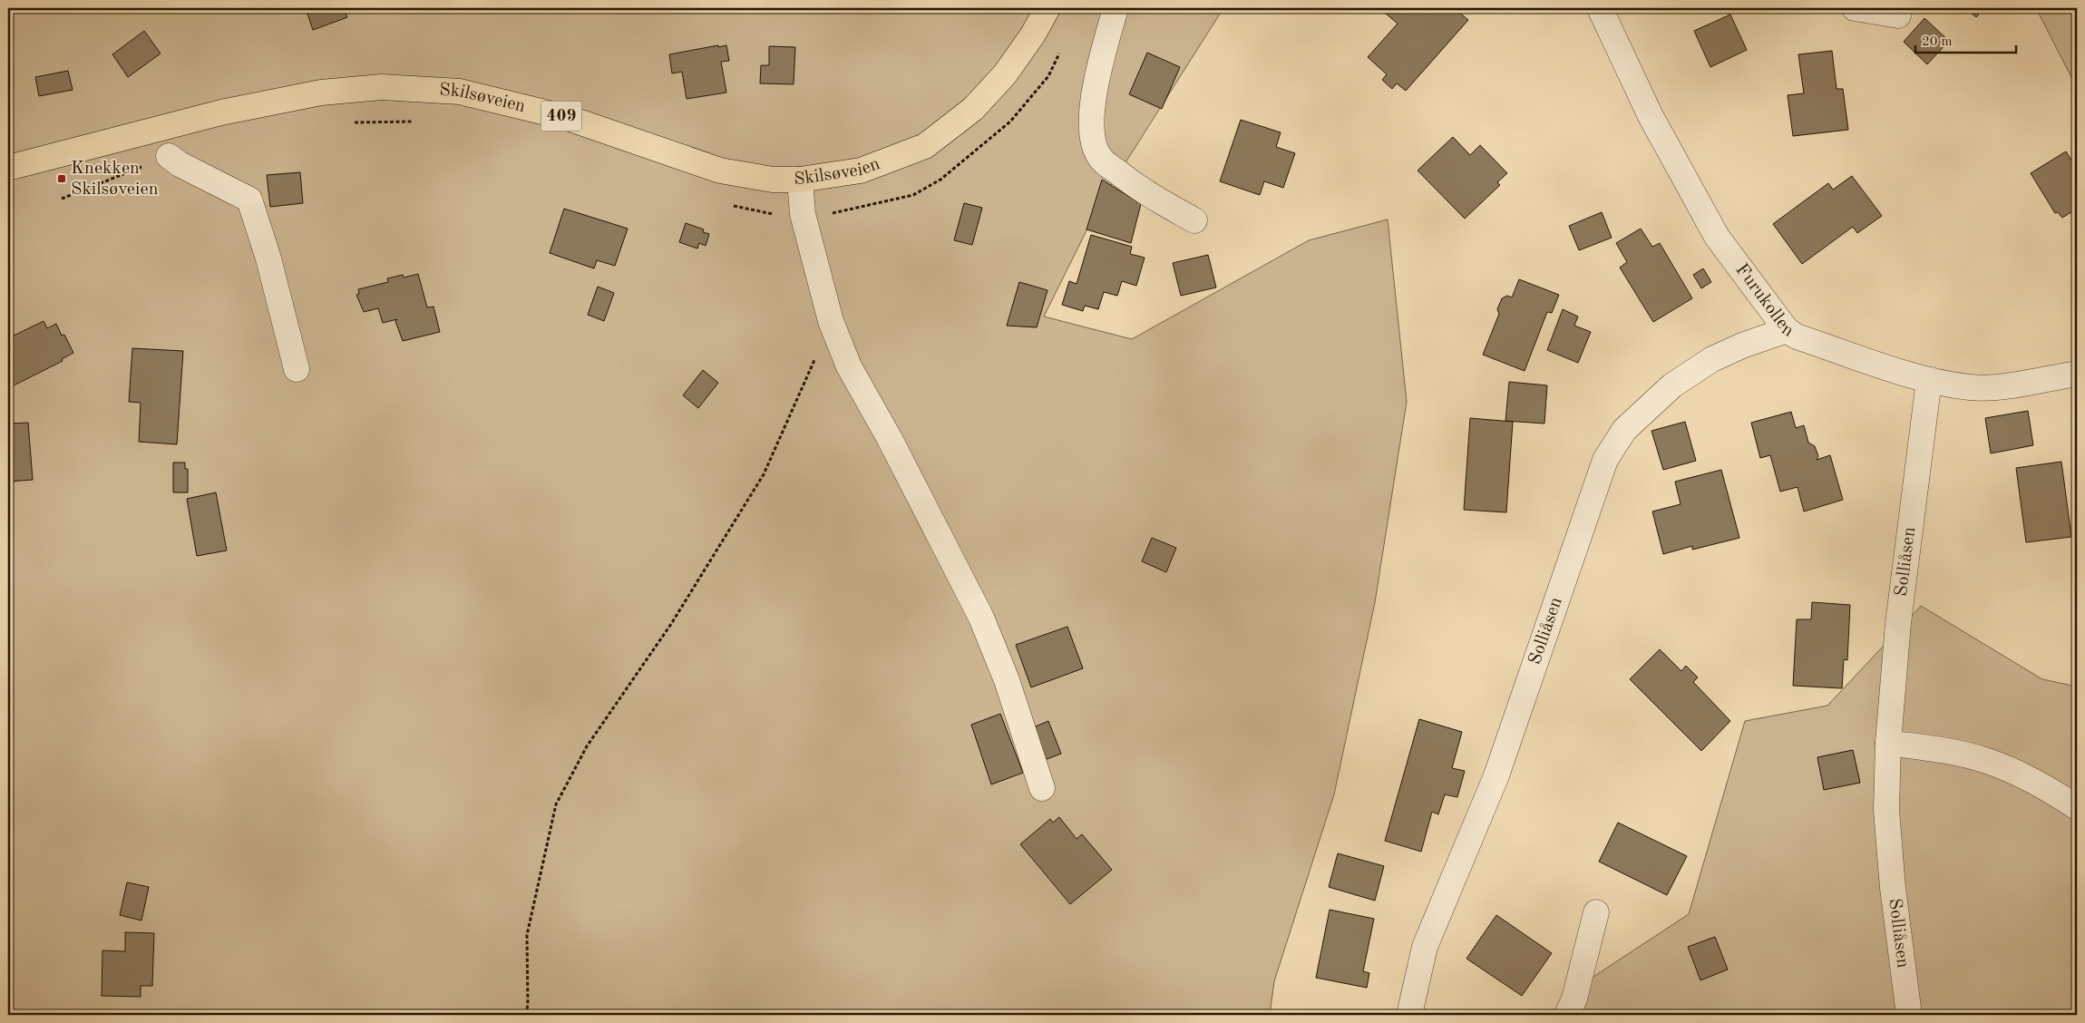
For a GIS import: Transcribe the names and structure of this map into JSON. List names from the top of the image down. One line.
{"streets":{"main road":["Skilsøveien","409"],"street":["Furukollen","Solliåsen"]},"crossings":[["Furukollen","Solliåsen"]],"places":{"transit":["Knekken Skilsøveien"]},"scale_bar":"20 m"}
